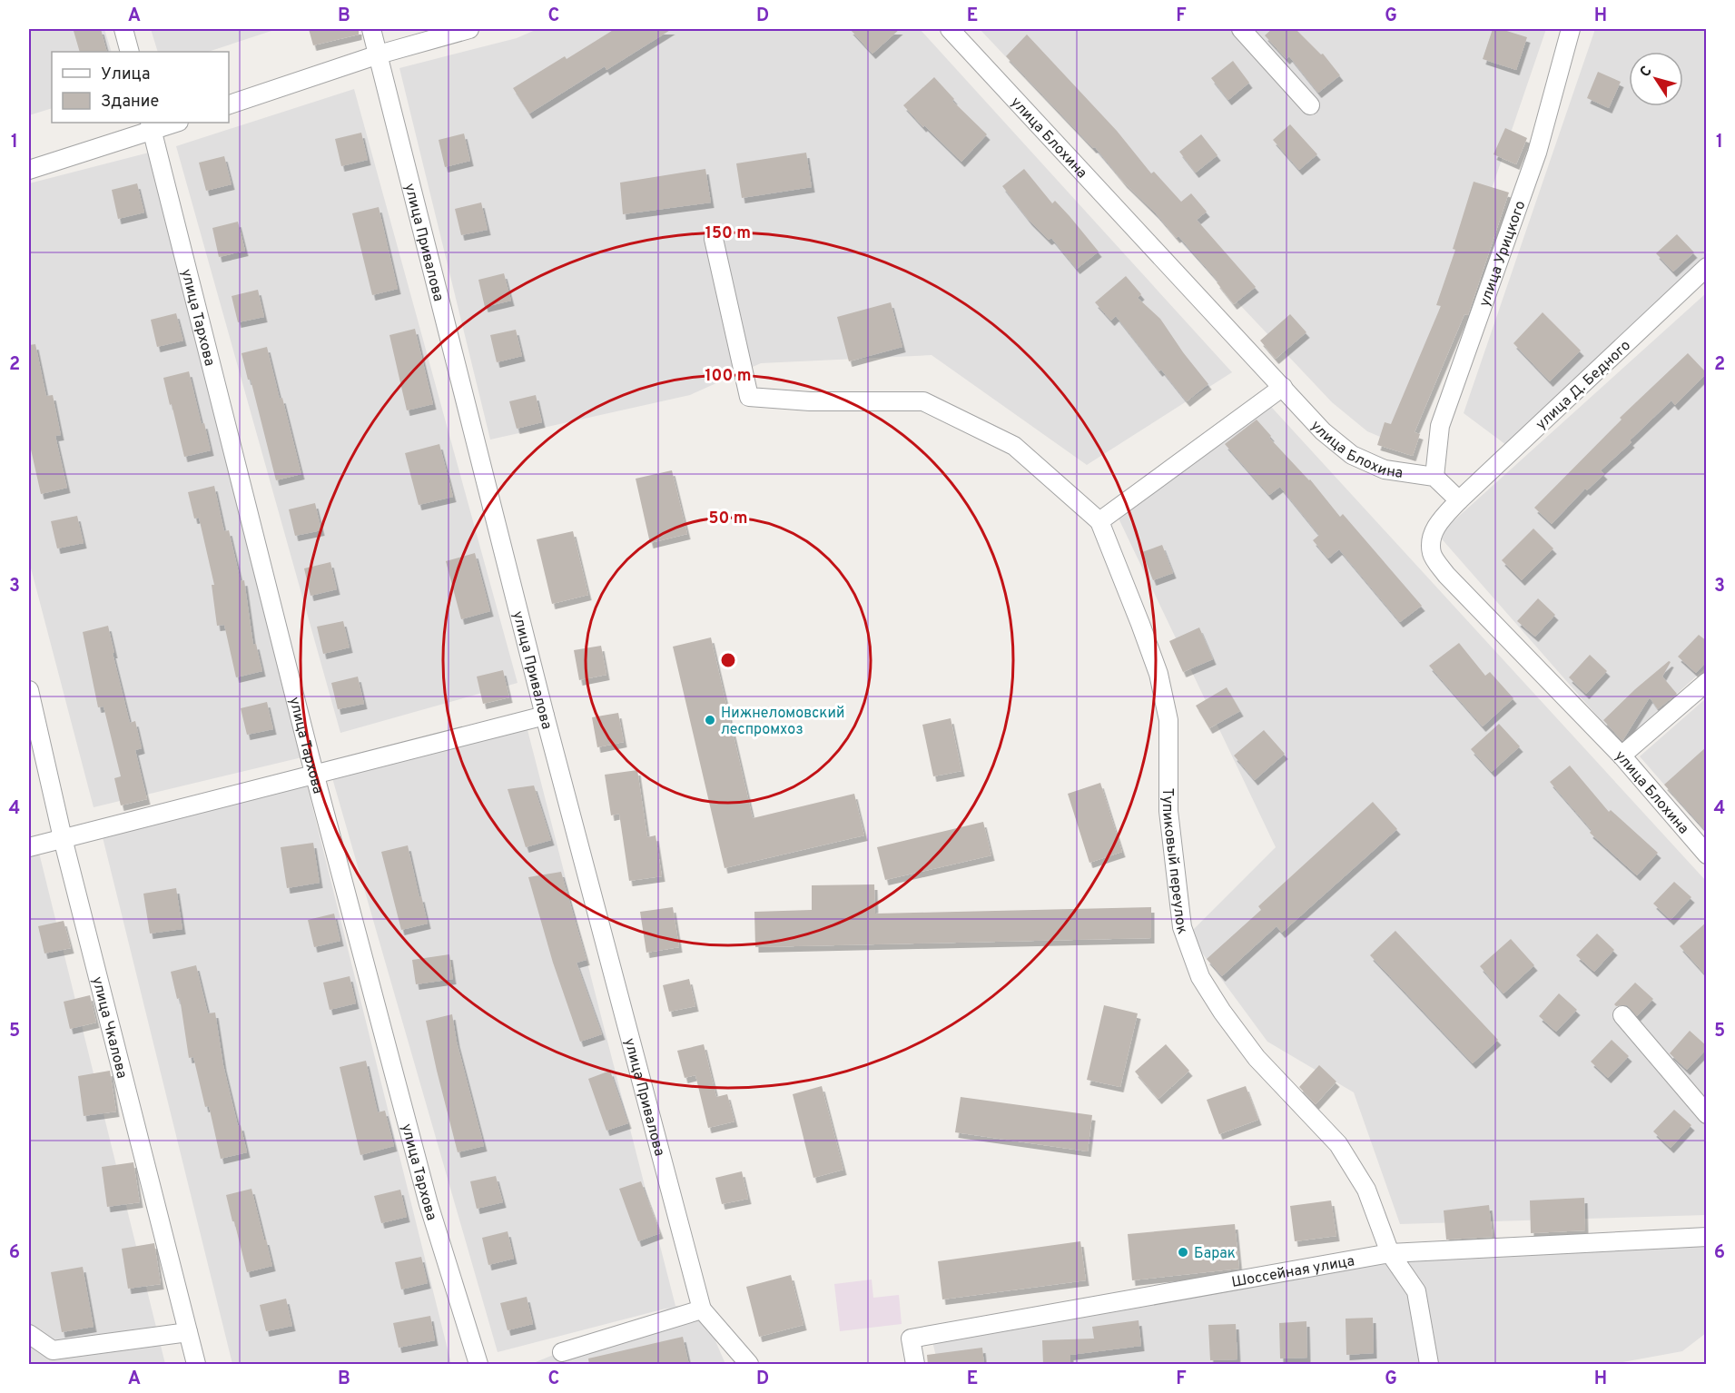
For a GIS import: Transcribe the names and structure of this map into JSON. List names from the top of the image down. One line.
{"streets":{"street":["улица Блохина","улица Привалова","улица Урицкого","улица Тархова","улица Д. Бедного","Тупиковый переулок","улица Чкалова","Шоссейная улица"]},"crossings":[["улица Блохина","улица Урицкого"],["улица Блохина","улица Д. Бедного"],["Тупиковый переулок","Шоссейная улица"]],"places":["Нижнеломовский леспромхоз","Барак"],"legend":["Улица","Здание"],"north":"top left","grid":{"columns":["A","B","C","D","E","F","G","H"],"rows":["1","2","3","4","5","6"]},"rings":["150 m","100 m","50 m"]}
